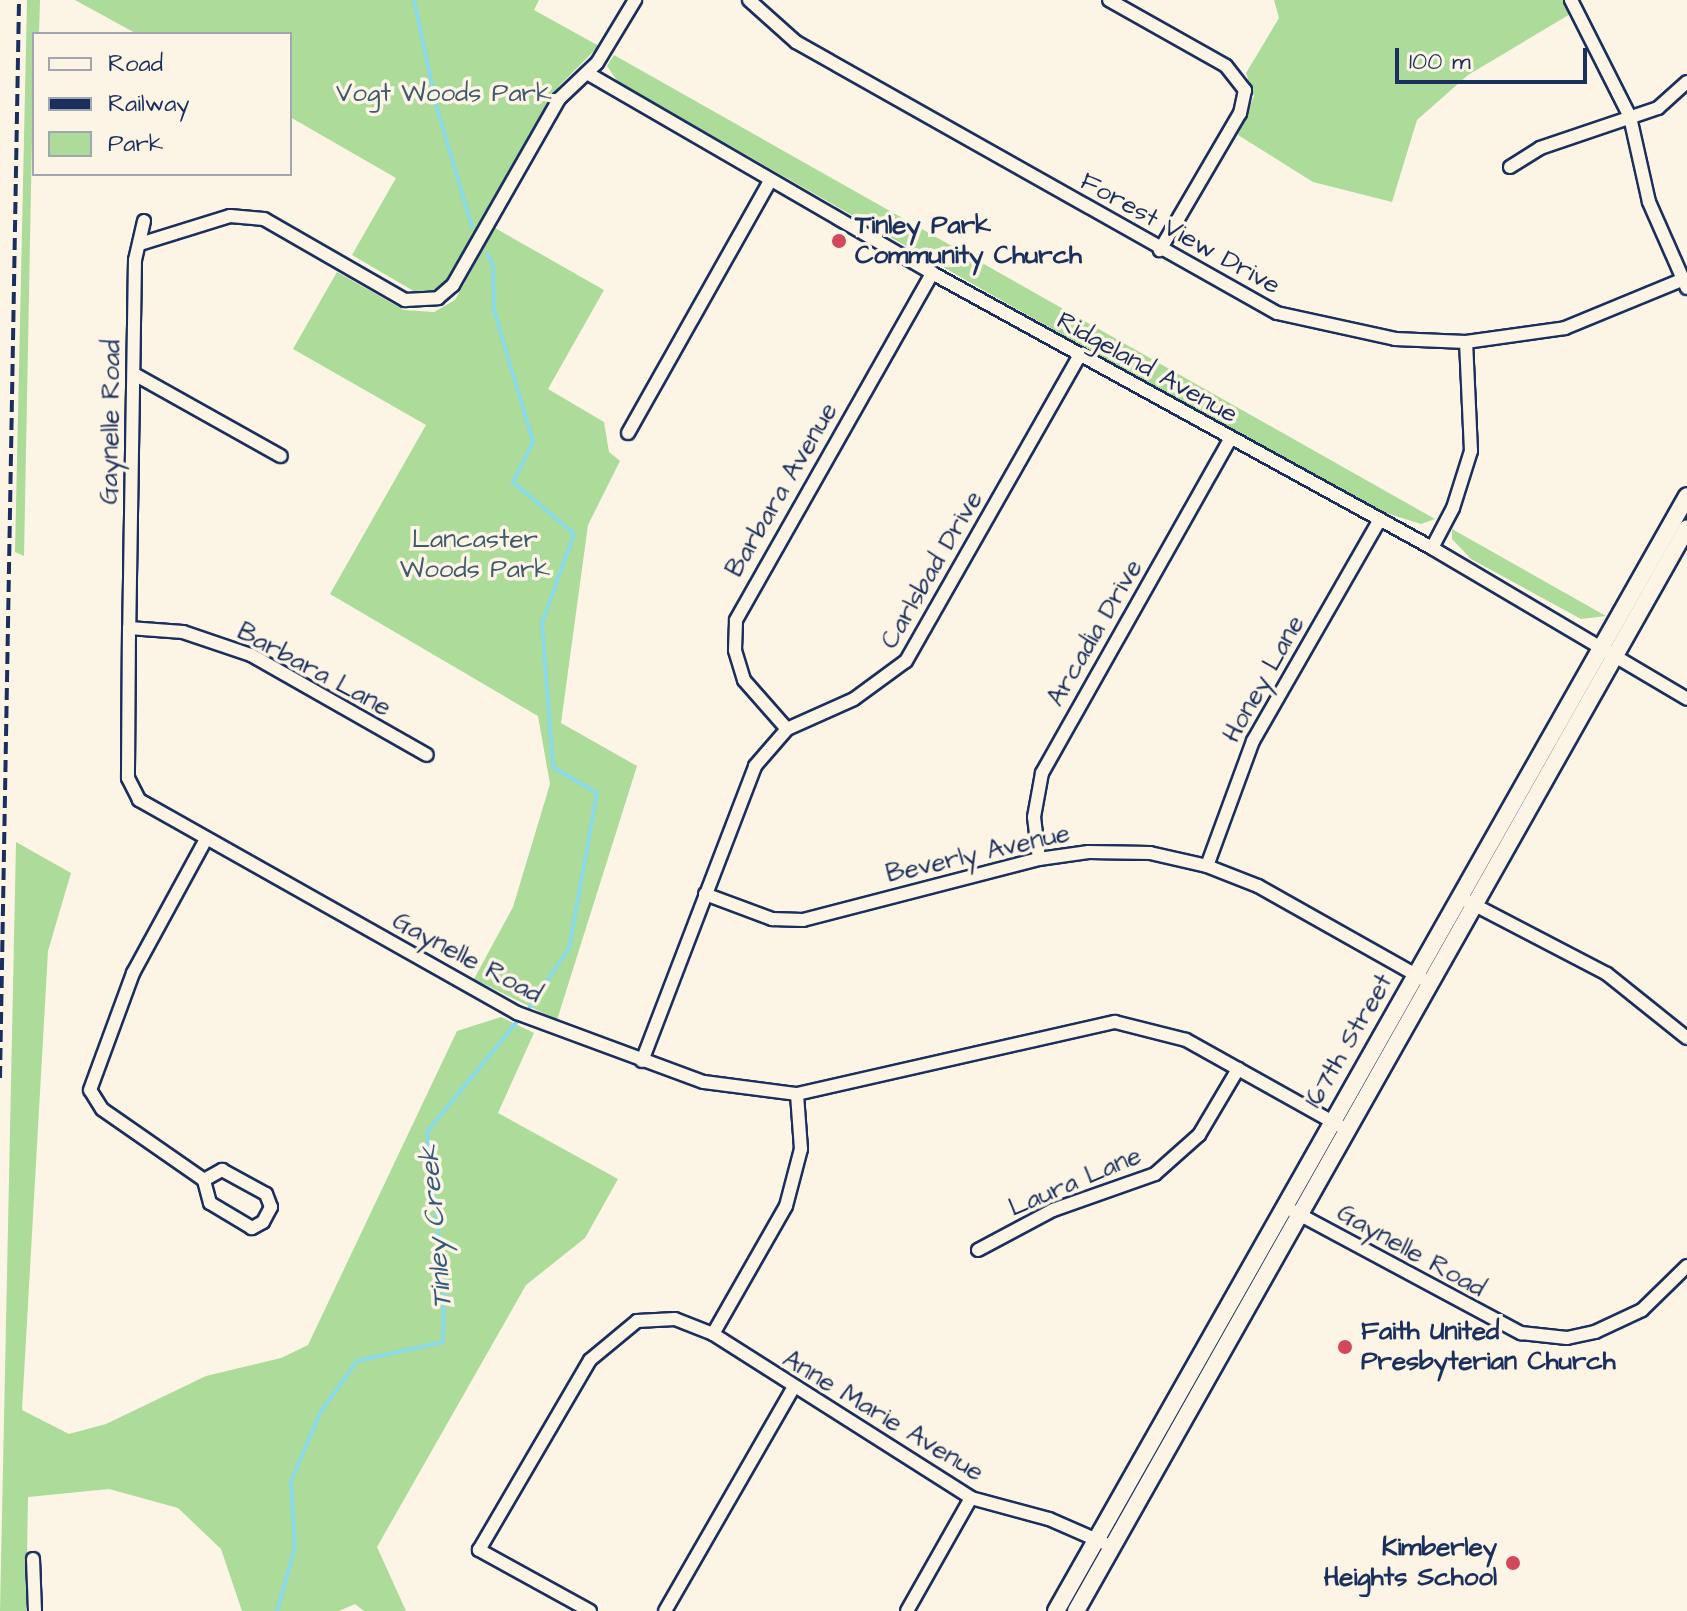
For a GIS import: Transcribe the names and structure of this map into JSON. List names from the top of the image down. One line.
{"streets":{"main road":["167th Street"],"street":["Forest View Drive","Ridgeland Avenue","Gaynelle Road","Barbara Avenue","Carlsbad Drive","Arcadia Drive","Barbara Lane","Honey Lane","Beverly Avenue","Laura Lane","Anne Marie Avenue"]},"crossings":[["Ridgeland Avenue","Barbara Avenue"],["Ridgeland Avenue","Carlsbad Drive"],["Ridgeland Avenue","Arcadia Drive"],["Ridgeland Avenue","Honey Lane"],["Ridgeland Avenue","167th Street"],["Gaynelle Road","Carlsbad Drive"],["Gaynelle Road","Barbara Lane"],["Gaynelle Road","167th Street"],["Gaynelle Road","Laura Lane"],["Barbara Avenue","Carlsbad Drive"],["Carlsbad Drive","Beverly Avenue"],["Arcadia Drive","Beverly Avenue"],["Honey Lane","Beverly Avenue"],["Beverly Avenue","167th Street"],["167th Street","Anne Marie Avenue"]],"water":["Tinley Creek"],"parks":["Vogt Woods Park","Lancaster Woods Park"],"places":["Tinley Park Community Church","Faith United Presbyterian Church","Kimberley Heights School"],"legend":["Road","Railway","Park"],"scale_bar":"100 m"}
